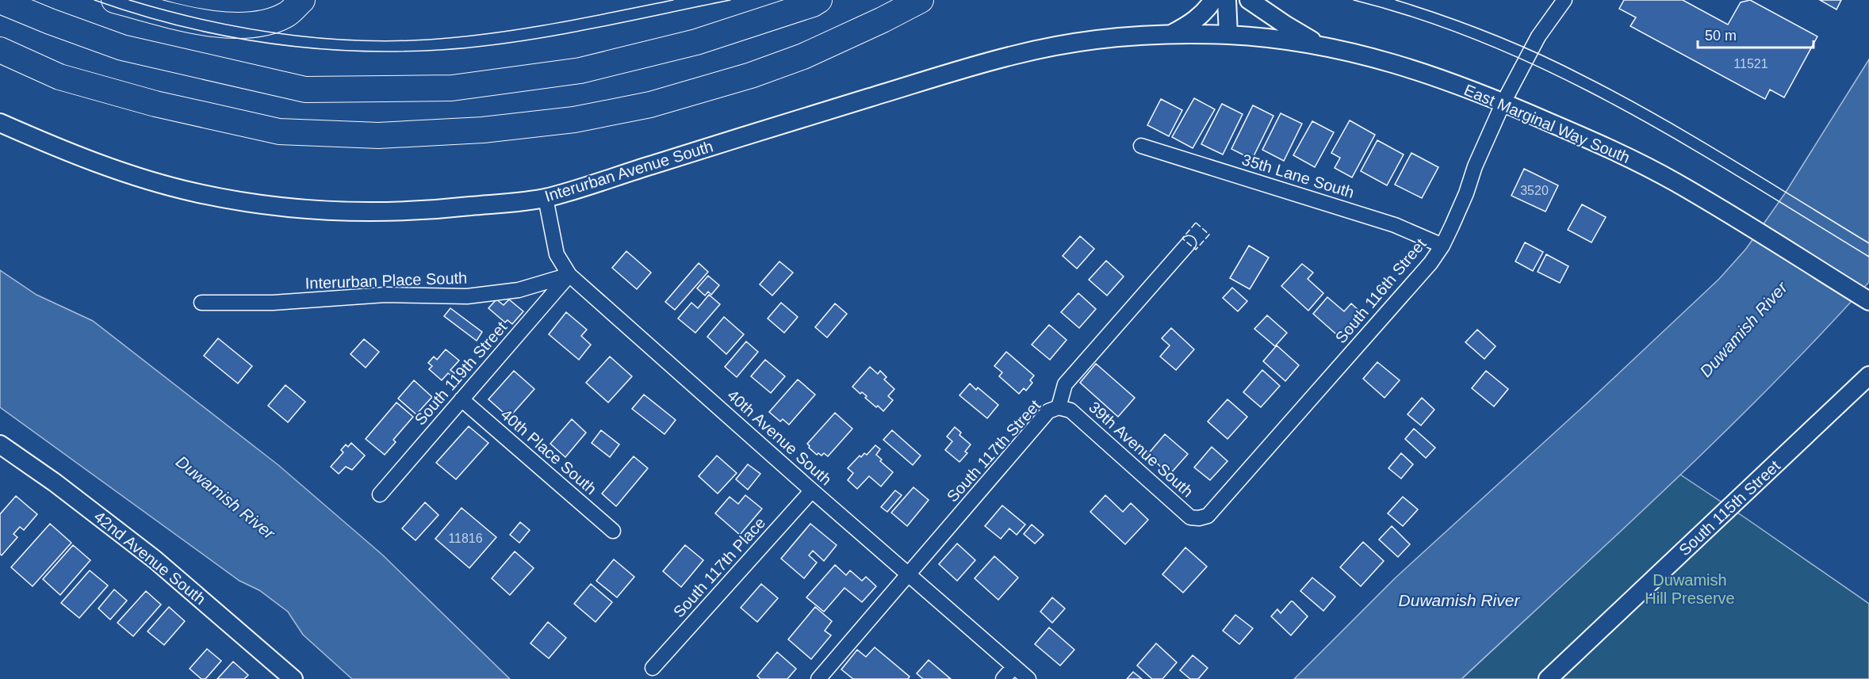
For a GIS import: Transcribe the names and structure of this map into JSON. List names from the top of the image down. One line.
{"streets":{"street":["East Marginal Way South","Interurban Avenue South","35th Lane South","Interurban Place South","South 116th Street","South 119th Street","40th Avenue South","39th Avenue South","South 117th Street","40th Place South","South 115th Street","42nd Avenue South","South 117th Place"]},"crossings":[["East Marginal Way South","Interurban Avenue South"],["East Marginal Way South","South 116th Street"],["Interurban Avenue South","40th Avenue South"],["35th Lane South","South 116th Street"],["Interurban Place South","South 119th Street"],["Interurban Place South","40th Avenue South"],["South 116th Street","39th Avenue South"],["South 119th Street","40th Avenue South"],["South 119th Street","40th Place South"],["40th Avenue South","South 117th Street"],["40th Avenue South","South 117th Place"],["39th Avenue South","South 117th Street"]],"water":["Duwamish River"],"parks":["Duwamish Hill Preserve"],"house_numbers":["11521","3520","11816"],"scale_bar":"50 m"}
